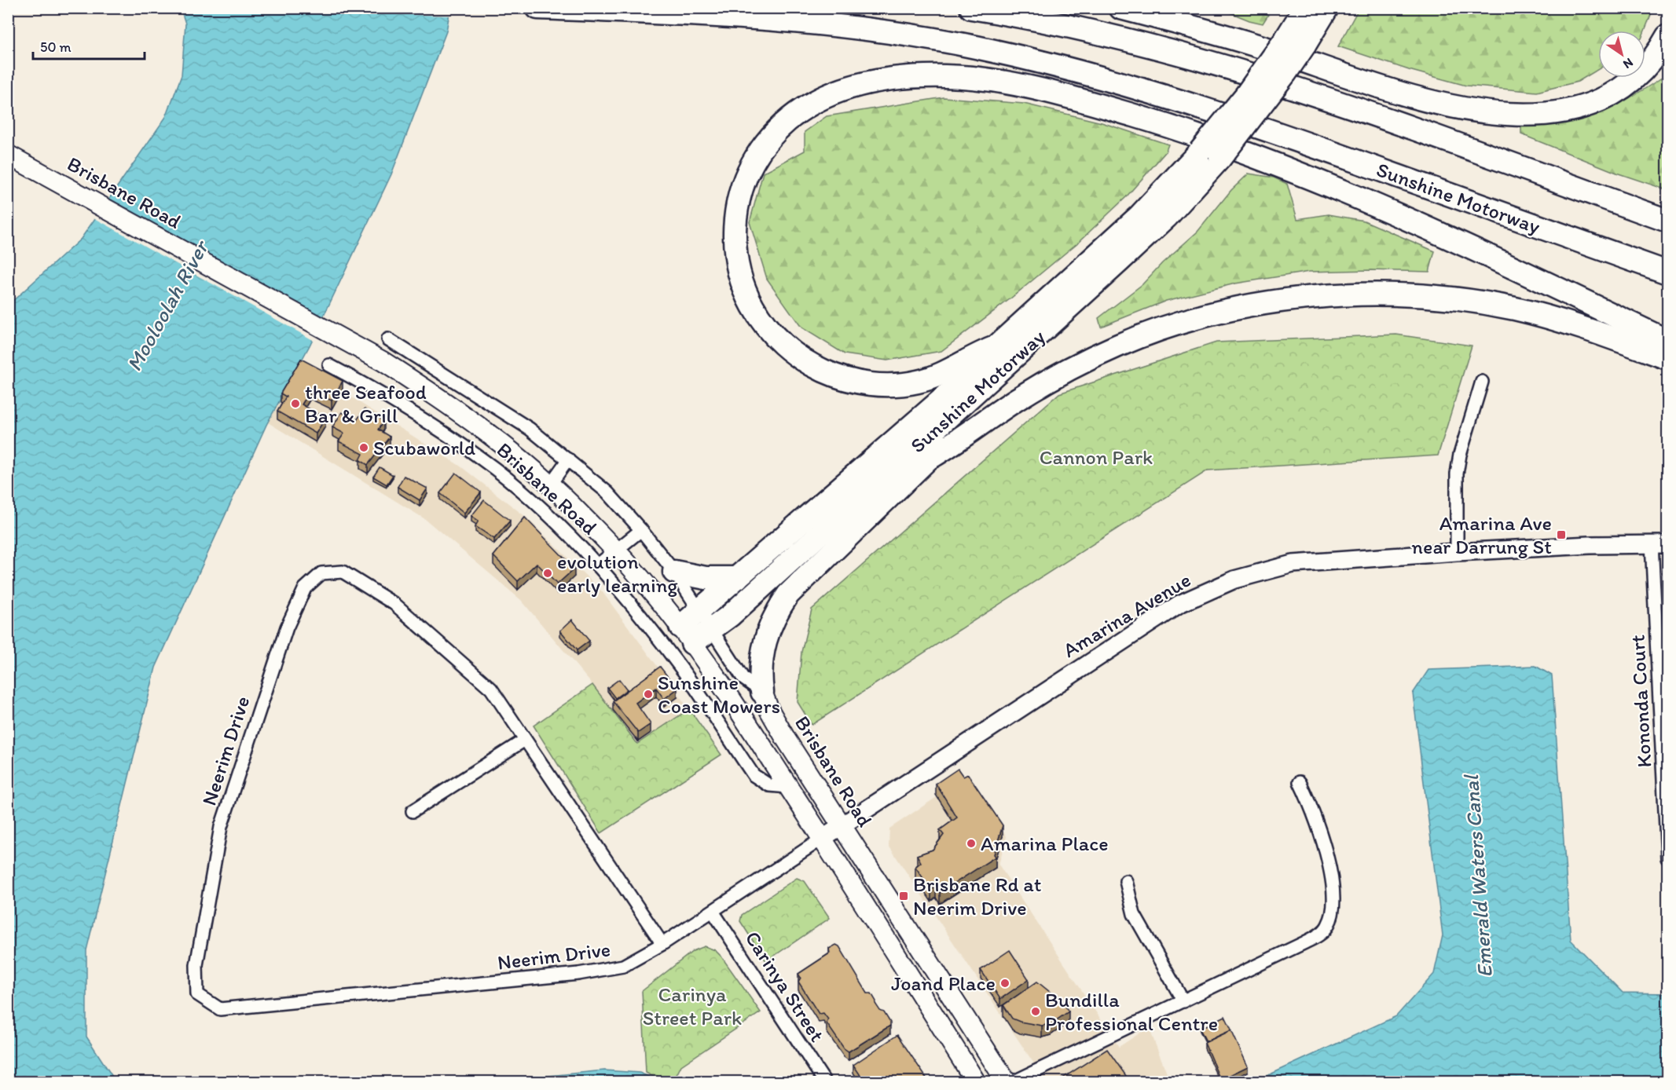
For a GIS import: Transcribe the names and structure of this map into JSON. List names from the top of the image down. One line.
{"streets":{"highway":["Sunshine Motorway"],"main road":["Brisbane Road"],"street":["Amarina Avenue","Kononda Court","Neerim Drive","Carinya Street"]},"crossings":[["Brisbane Road","Sunshine Motorway"],["Brisbane Road","Amarina Avenue"],["Brisbane Road","Neerim Drive"],["Amarina Avenue","Kononda Court"],["Amarina Avenue","Neerim Drive"],["Neerim Drive","Carinya Street"]],"water":["Mooloolah River","Emerald Waters Canal"],"parks":["Cannon Park","Carinya Street Park"],"places":{"other":["three Seafood Bar & Grill","Scubaworld","evolution early learning","Sunshine Coast Mowers","Amarina Place","Joand Place","Bundilla Professional Centre"],"transit":["Amarina Ave near Darrung St","Brisbane Rd at Neerim Drive"]},"scale_bar":"50 m","north":"bottom right"}
